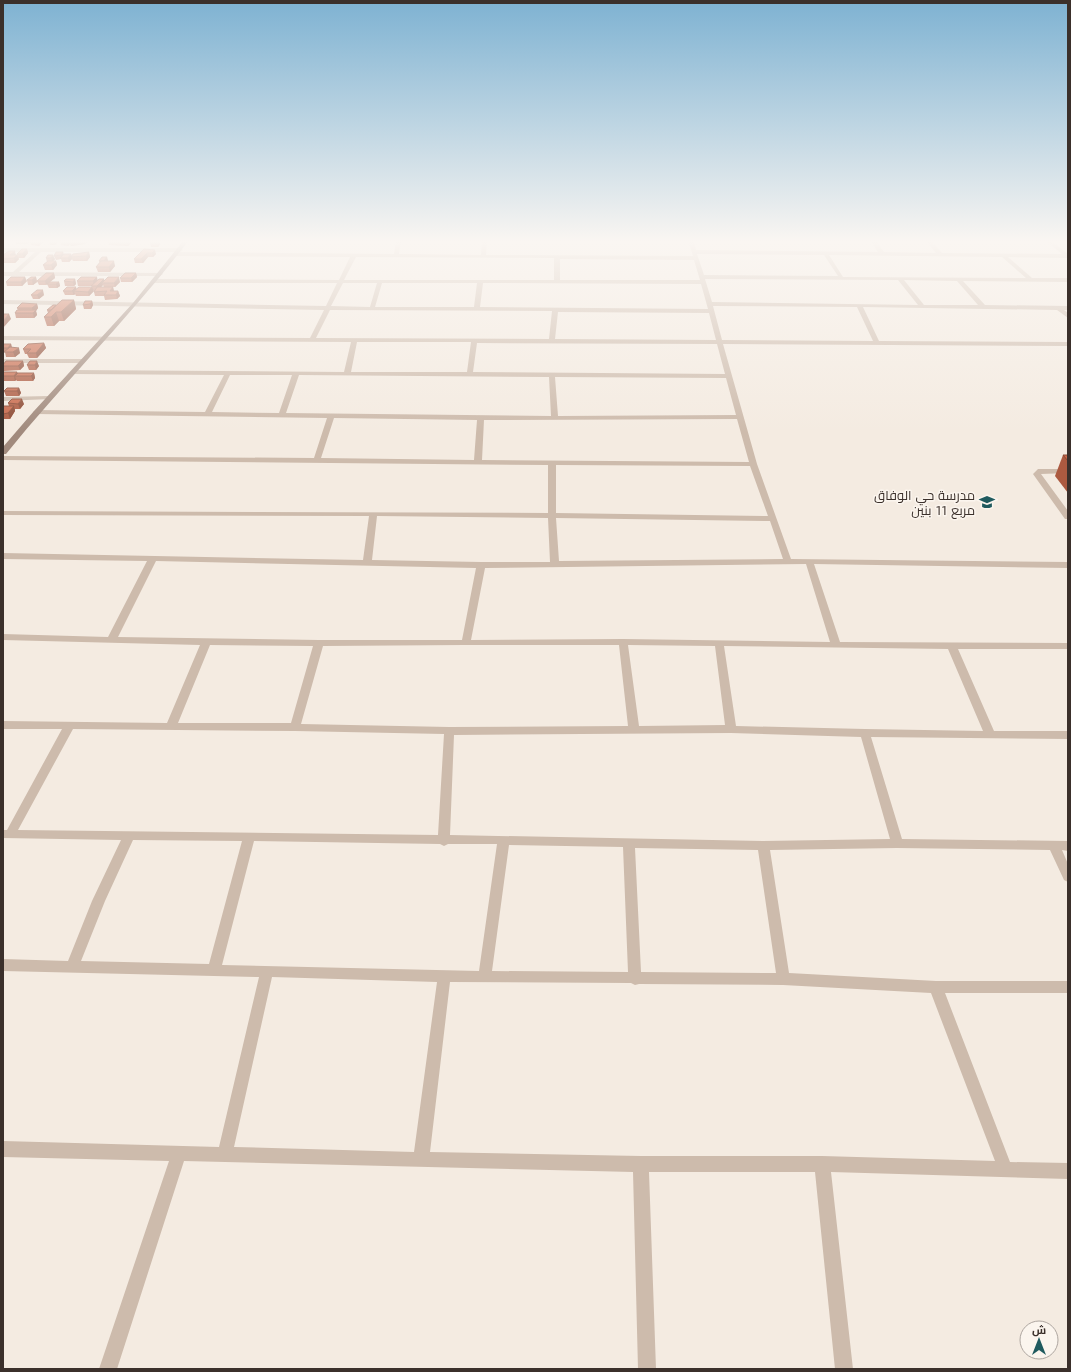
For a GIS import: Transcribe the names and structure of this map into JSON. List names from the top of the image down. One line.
{"places":{"school or university":["مدرسة حي الوفاق مربع 11 بنين"]},"north":"top"}
